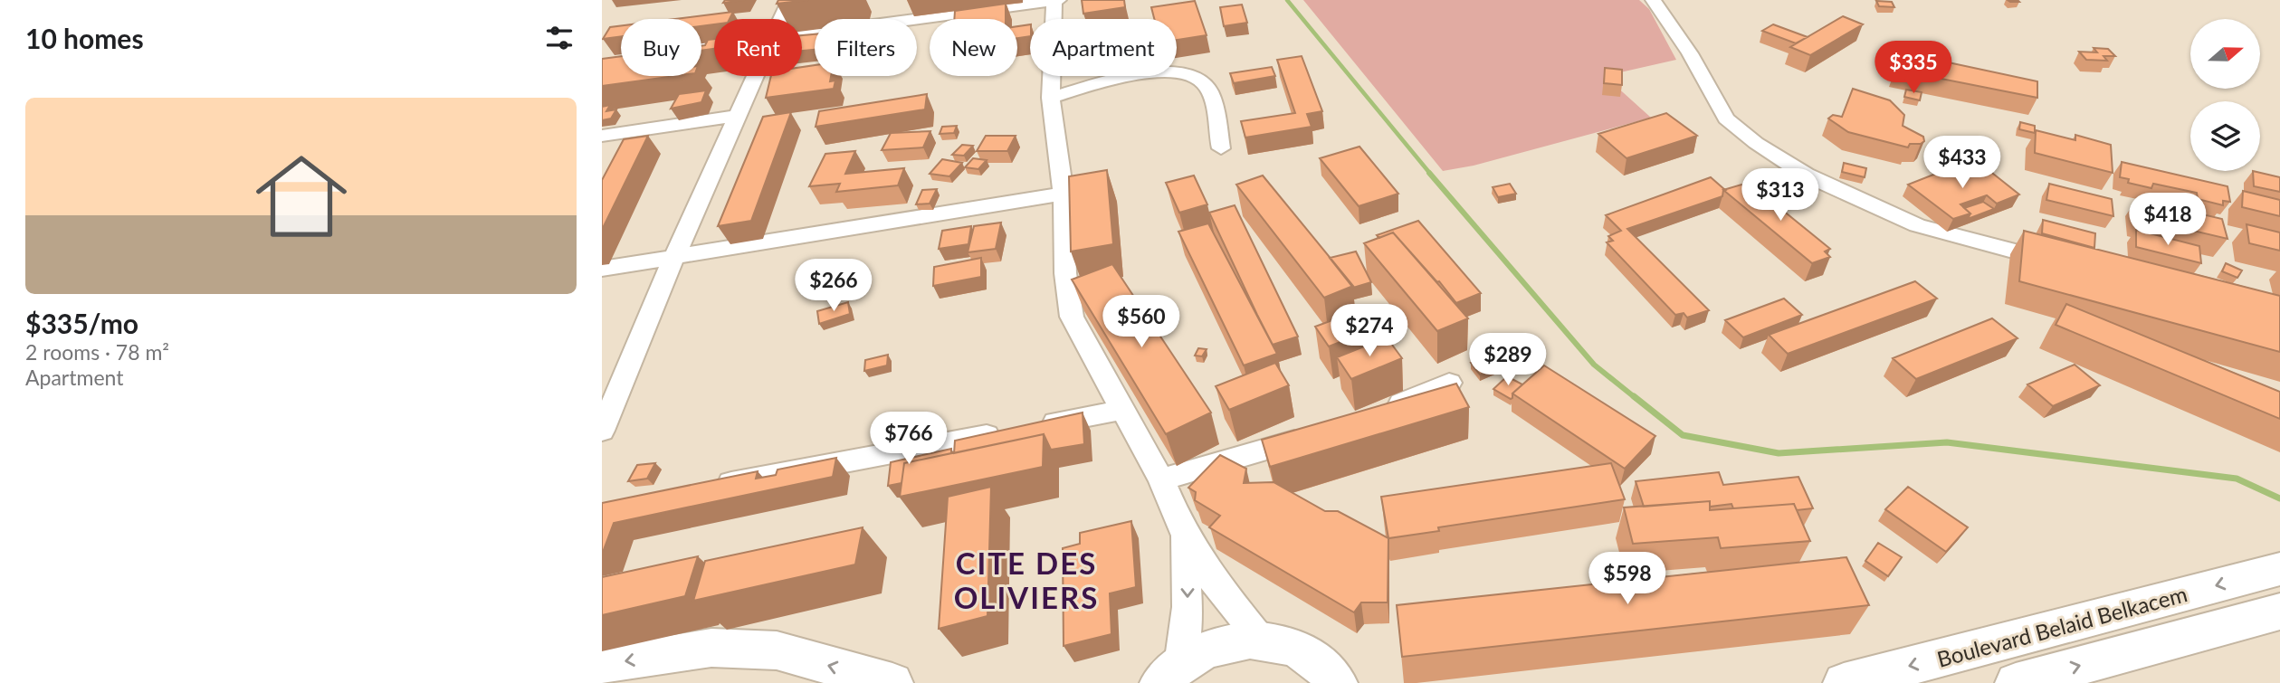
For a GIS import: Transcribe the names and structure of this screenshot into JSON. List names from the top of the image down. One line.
{"streets":{"main road":["Boulevard Belaid Belkacem"]},"districts":["CITE DES OLIVIERS"],"north":"right","page":{"heading":"10 homes","chip":["Buy","Rent","Filters","New","Apartment"],"price":["$335","$433","$313","$418","$266","$560","$274","$289","$766","$598"],"list":[{"name":"$335/mo","note":"2 rooms · 78 m² · Apartment"}]}}
